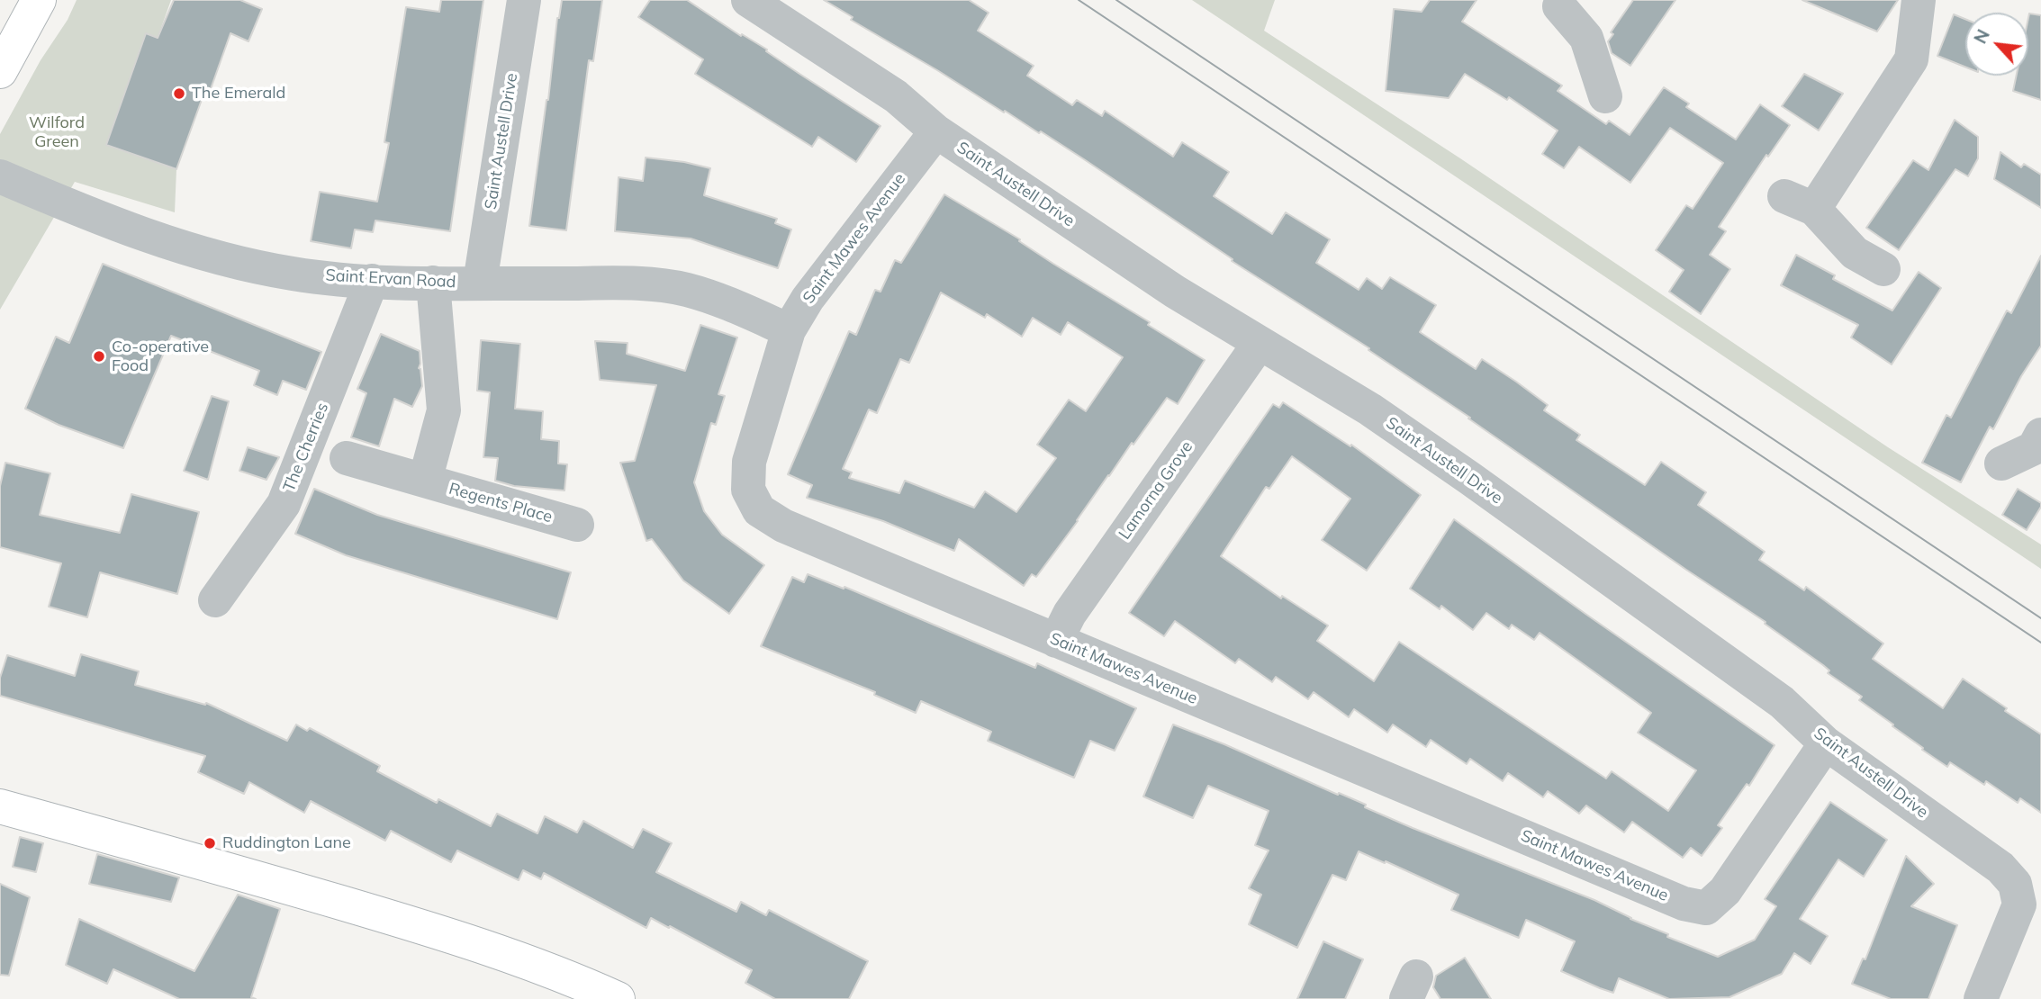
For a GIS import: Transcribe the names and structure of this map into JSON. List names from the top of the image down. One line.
{"streets":{"street":["Saint Austell Drive","Saint Mawes Avenue","Saint Ervan Road","The Cherries","Lamorna Grove","Regents Place"]},"crossings":[["Saint Austell Drive","Saint Mawes Avenue"],["Saint Austell Drive","Saint Ervan Road"],["Saint Austell Drive","Lamorna Grove"],["Saint Mawes Avenue","Saint Ervan Road"],["Saint Mawes Avenue","Lamorna Grove"],["Saint Ervan Road","The Cherries"]],"parks":["Wilford Green"],"places":["The Emerald","Co-operative Food","Ruddington Lane"],"north":"top left"}
